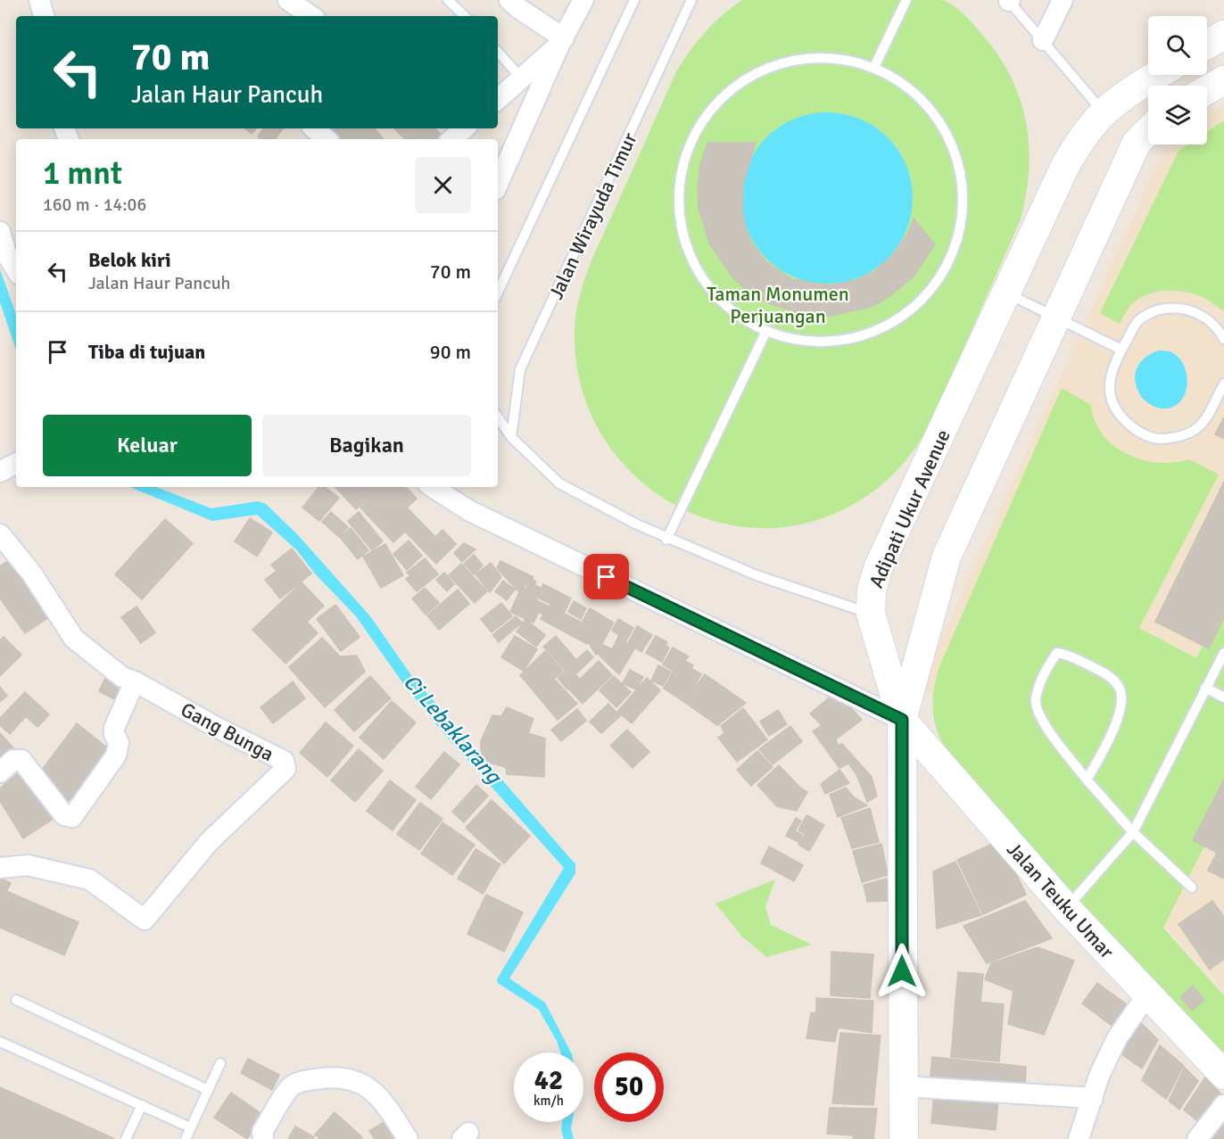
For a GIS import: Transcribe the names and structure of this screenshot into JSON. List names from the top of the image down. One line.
{"streets":{"main road":["Adipati Ukur Avenue","Jalan Teuku Umar"],"street":["Gang Bunga"],"lane":["Jalan Wirayuda Timur"]},"crossings":[["Adipati Ukur Avenue","Jalan Teuku Umar"]],"water":["Ci Lebaklarang"],"parks":["Taman Monumen Perjuangan"],"page":{"turn":["70 m","Jalan Haur Pancuh"],"heading":["1 mnt","160 m · 14:06"],"list":[{"name":"Belok kiri","note":"Jalan Haur Pancuh","value":"70 m"},{"name":"Tiba di tujuan","value":"90 m"}],"buttons":["Keluar","Bagikan"],"speed":"42 km/h","limit":"50"}}
